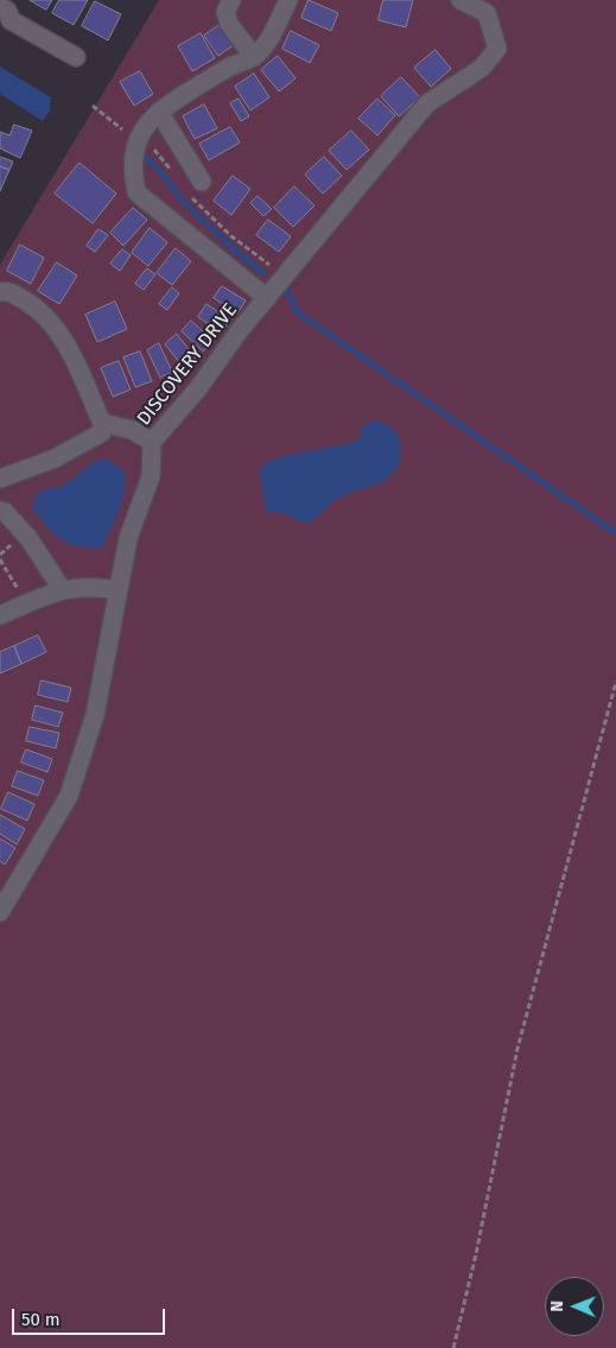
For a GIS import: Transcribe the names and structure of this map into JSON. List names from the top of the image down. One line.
{"streets":{"street":["DISCOVERY DRIVE"]},"scale_bar":"50 m","north":"left"}
